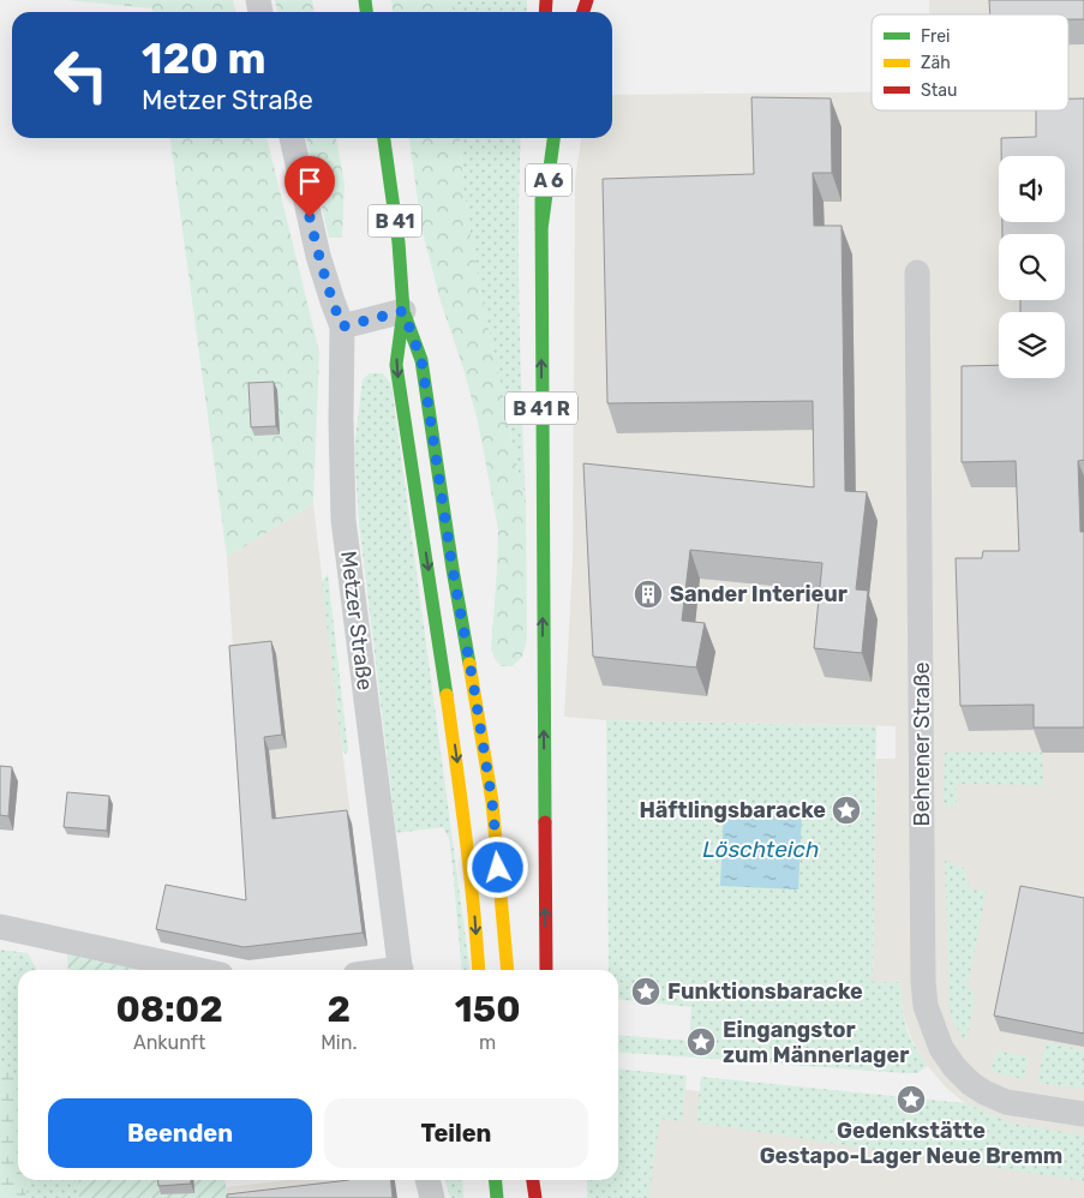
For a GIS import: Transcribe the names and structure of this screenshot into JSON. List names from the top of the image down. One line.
{"streets":{"main road":["A 6","B 41","B 41 R"],"street":["Metzer Straße","Behrener Straße"]},"crossings":[["A 6","B 41 R"]],"water":["Löschteich"],"places":{"building":["Sander Interieur"],"place":["Häftlingsbaracke","Funktionsbaracke","Eingangstor zum Männerlager","Gedenkstätte Gestapo-Lager Neue Bremm"]},"legend":["Frei","Zäh","Stau"],"page":{"turn":["120 m","Metzer Straße"],"eta":["08:02","Ankunft","2","Min.","150","m"],"buttons":["Beenden","Teilen"]}}
